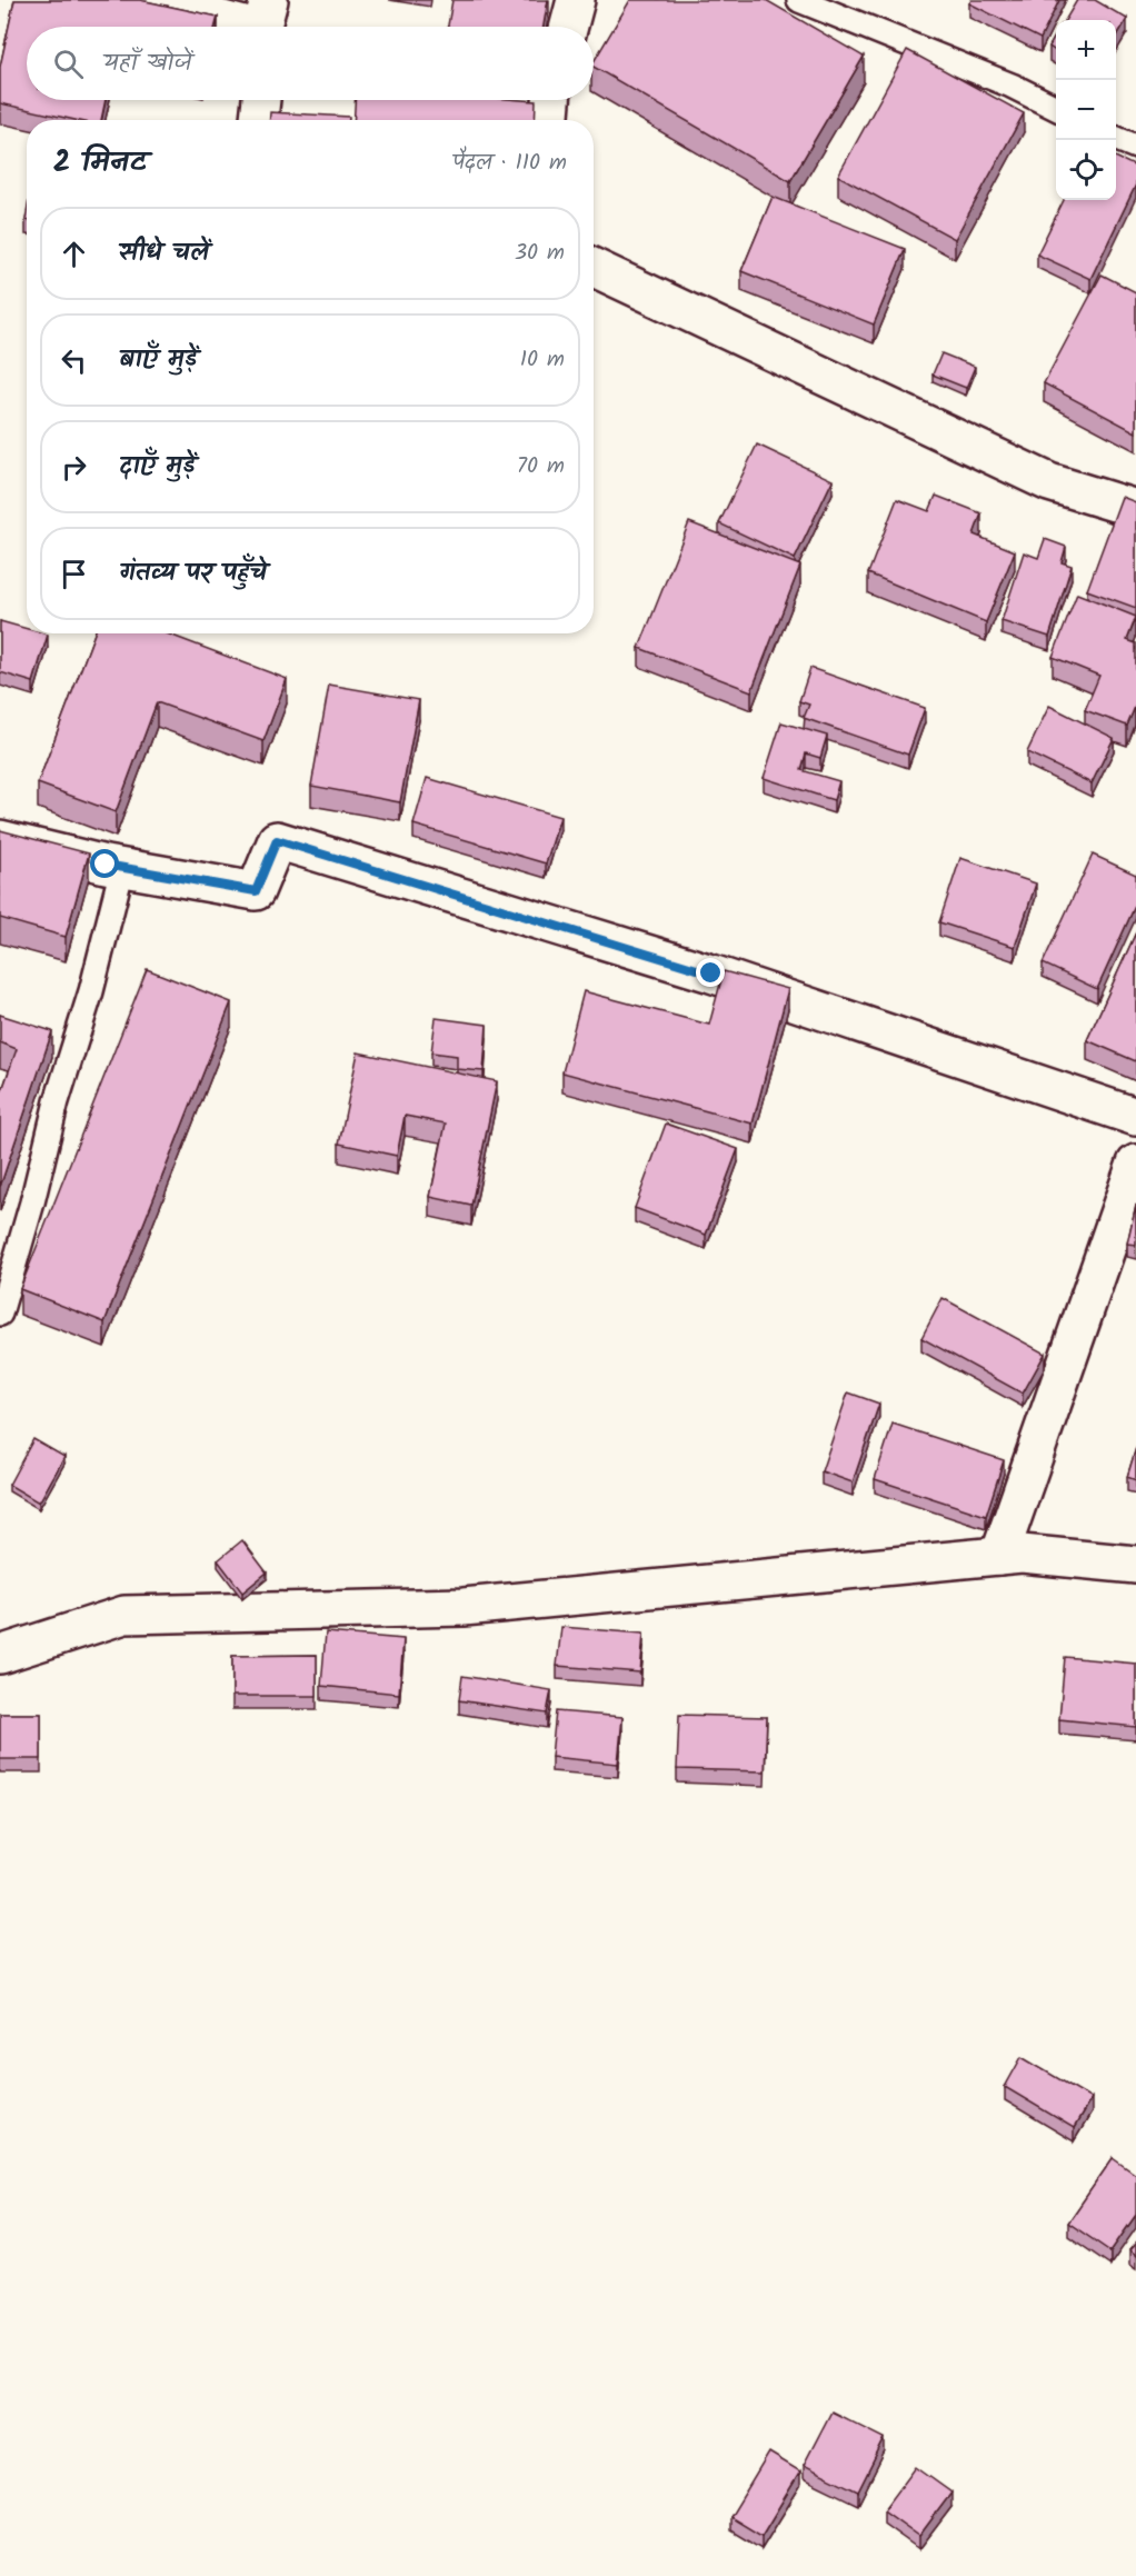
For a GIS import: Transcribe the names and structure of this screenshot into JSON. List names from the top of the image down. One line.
{"page":{"map_buttons":["+","−"],"search":"यहाँ खोजें","heading":["2 मिनट","पैदल · 110 m"],"list":[["सीधे चलें","30 m"],["बाएँ मुड़ें","10 m"],["दाएँ मुड़ें","70 m"],"गंतव्य पर पहुँचे"]}}
